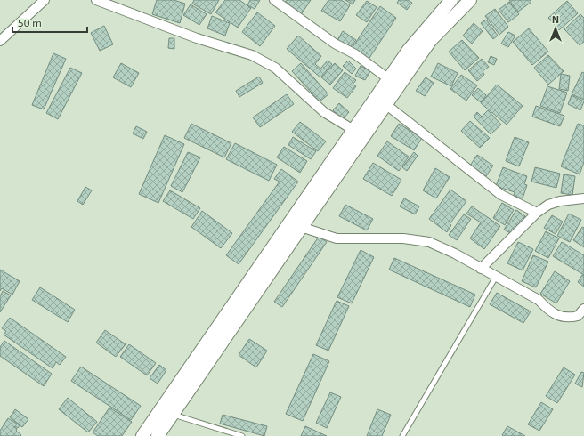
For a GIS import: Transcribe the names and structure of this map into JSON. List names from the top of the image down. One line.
{"scale_bar":"50 m","north":"top"}
